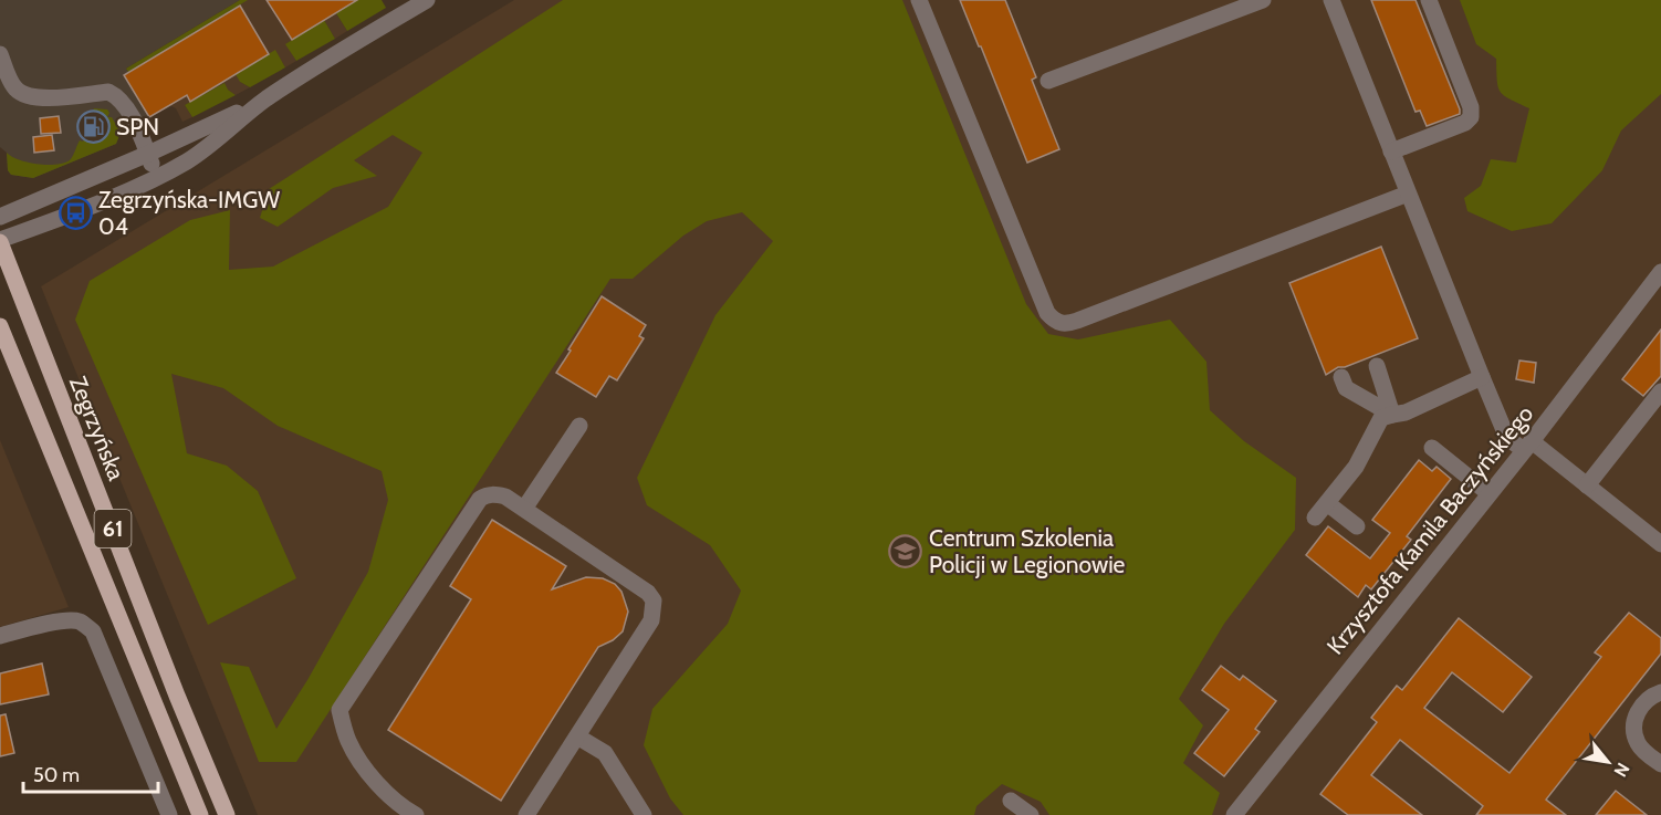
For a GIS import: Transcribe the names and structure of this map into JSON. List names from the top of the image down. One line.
{"streets":{"main road":["Zegrzyńska","61"],"street":["Krzysztofa Kamila Baczyńskiego"]},"places":{"fuel station":["SPN"],"bus stop":["Zegrzyńska-IMGW 04"],"school or university":["Centrum Szkolenia Policji w Legionowie"]},"scale_bar":"50 m","north":"bottom right"}
